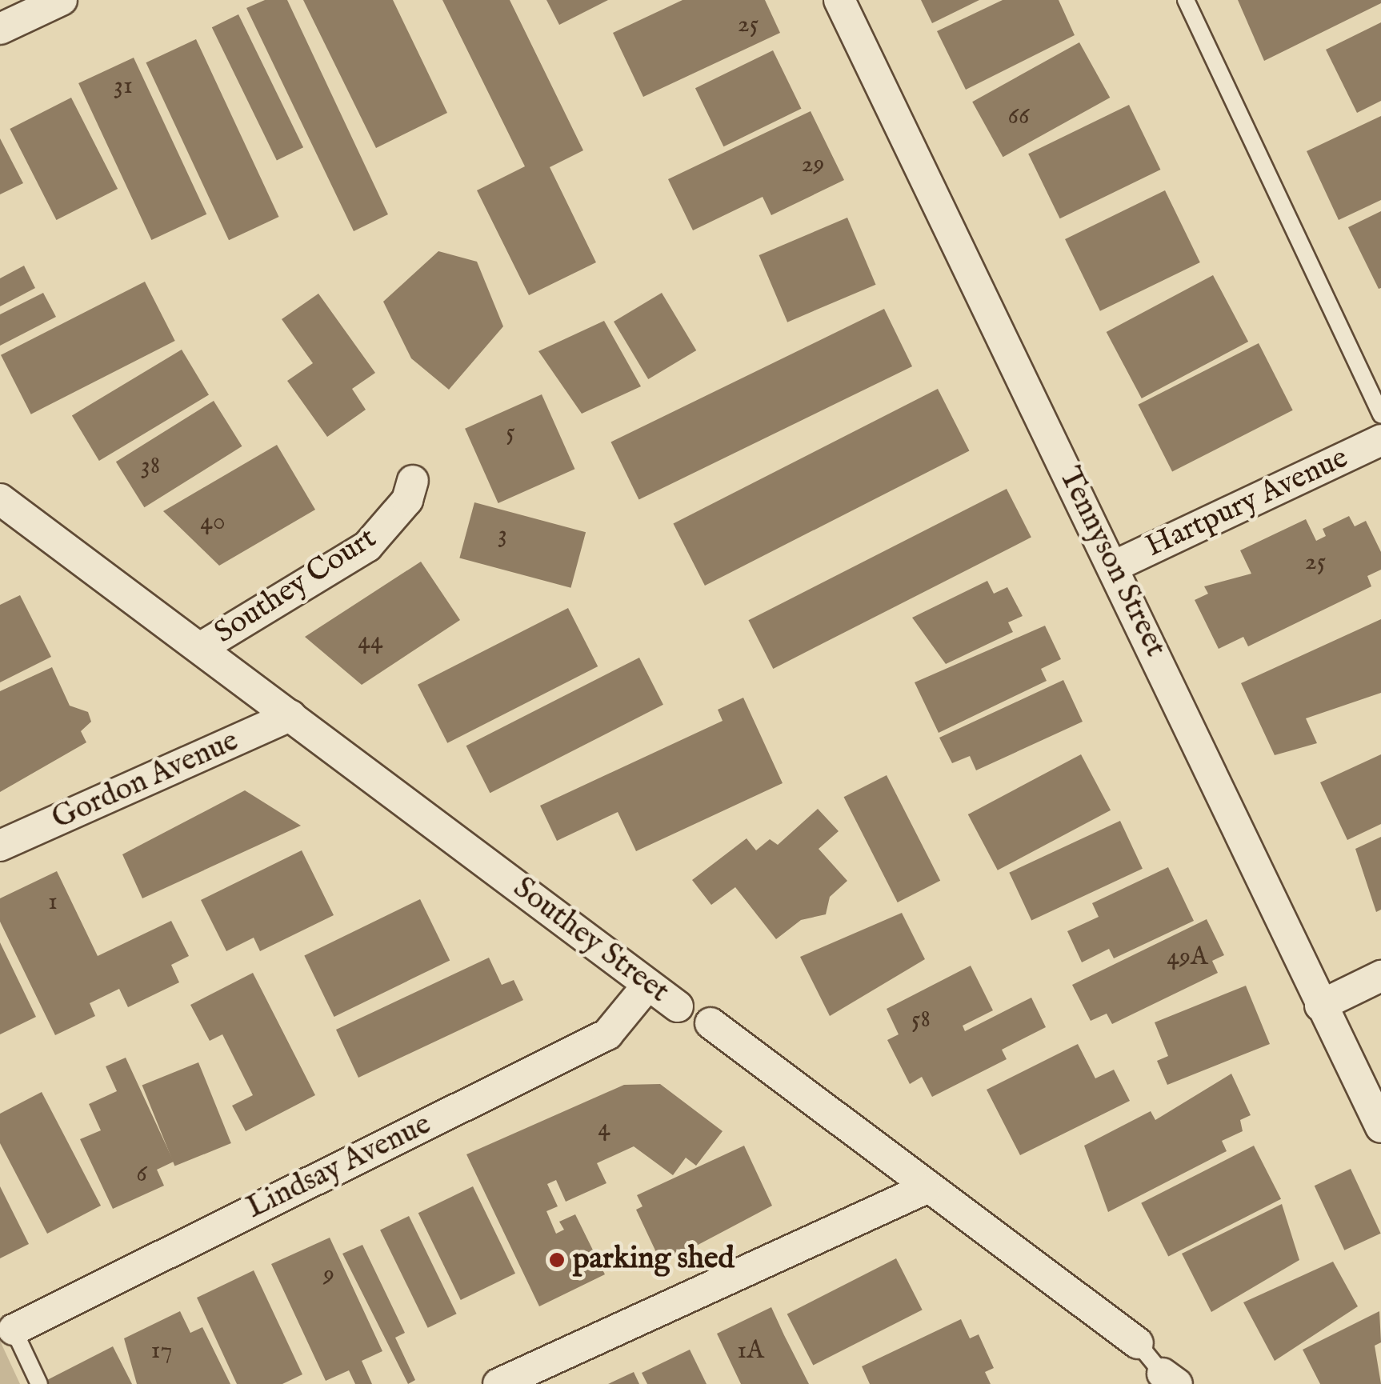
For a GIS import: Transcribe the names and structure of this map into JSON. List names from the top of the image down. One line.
{"streets":{"street":["Hartpury Avenue","Tennyson Street","Southey Court","Gordon Avenue","Southey Street","Lindsay Avenue"]},"crossings":[["Hartpury Avenue","Tennyson Street"],["Southey Court","Southey Street"],["Gordon Avenue","Southey Street"],["Southey Street","Lindsay Avenue"]],"places":["parking shed"],"house_numbers":["25","31","66","29","5","38","40","3","25","44","1","49A","58","4","6","9","17","1A"]}
